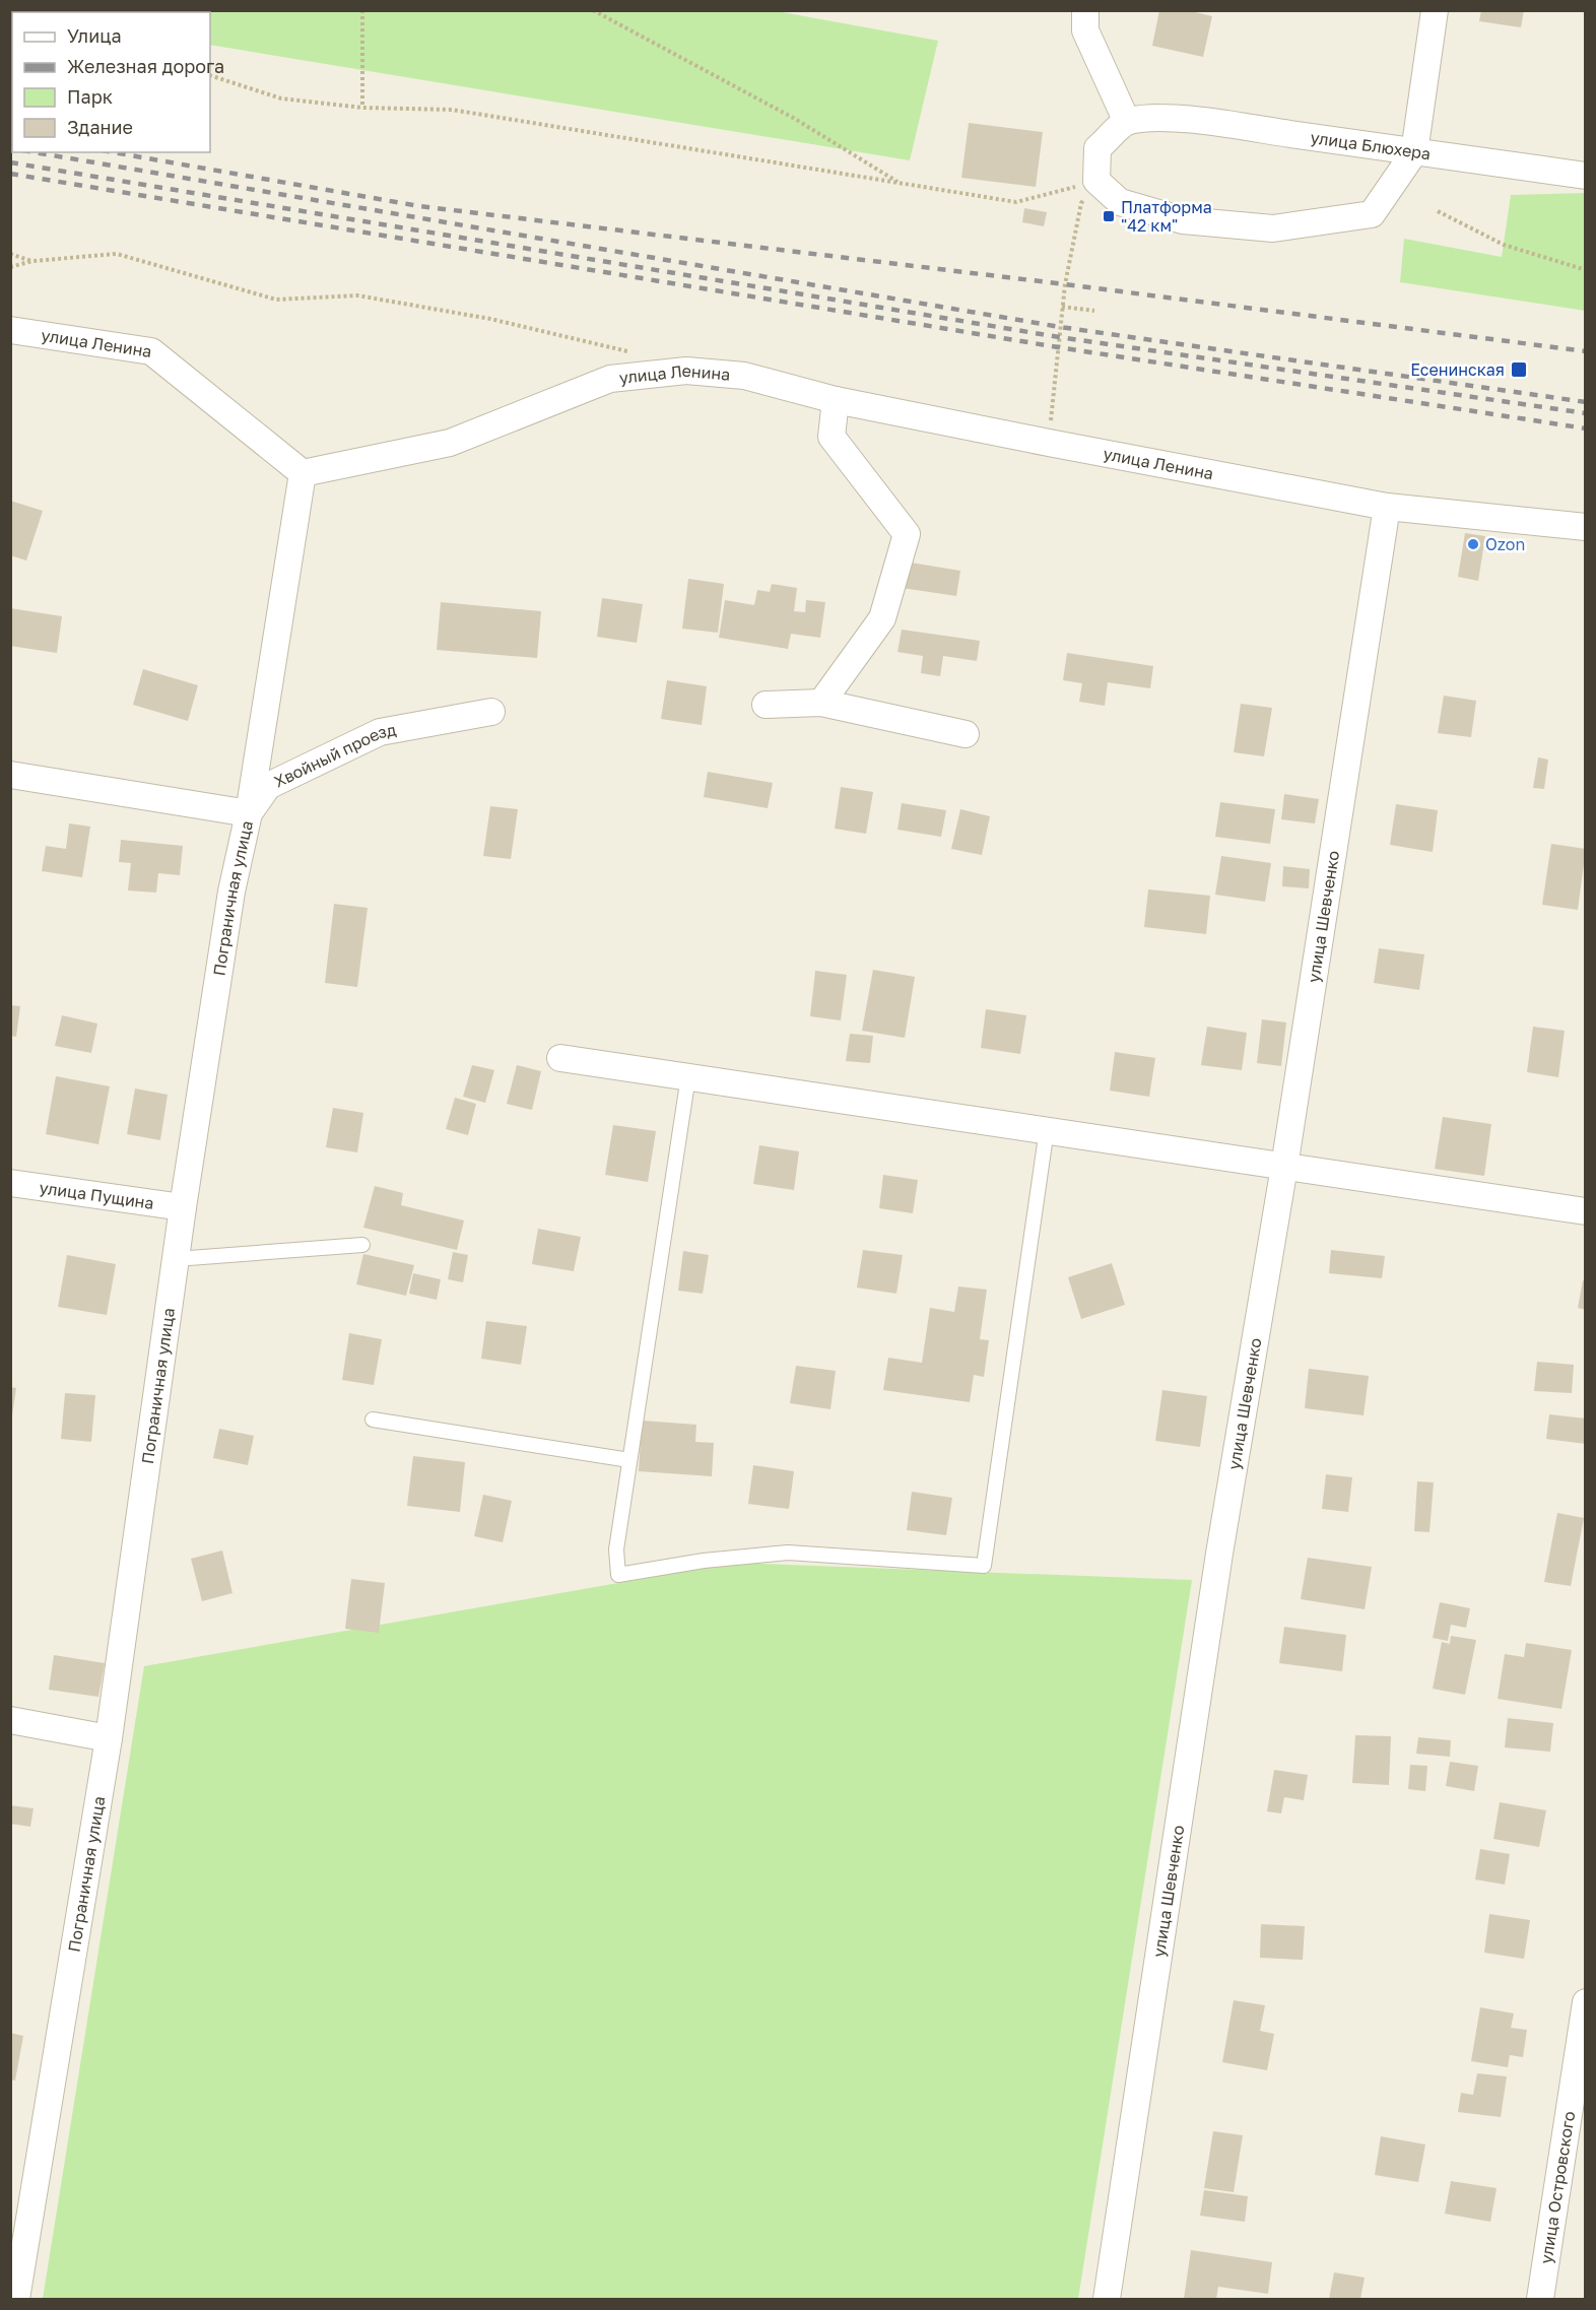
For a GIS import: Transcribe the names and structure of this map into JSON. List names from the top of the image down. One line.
{"streets":{"street":["улица Блюхера","улица Ленина","Хвойный проезд","Пограничная улица","улица Шевченко","улица Пущина","улица Островского"]},"crossings":[["улица Ленина","Пограничная улица"],["улица Ленина","улица Шевченко"],["Хвойный проезд","Пограничная улица"],["Пограничная улица","улица Пущина"]],"places":{"transit":["Платформа \"42 км\"","Есенинская"],"other":["Ozon"]},"legend":["Улица","Железная дорога","Парк","Здание"]}
